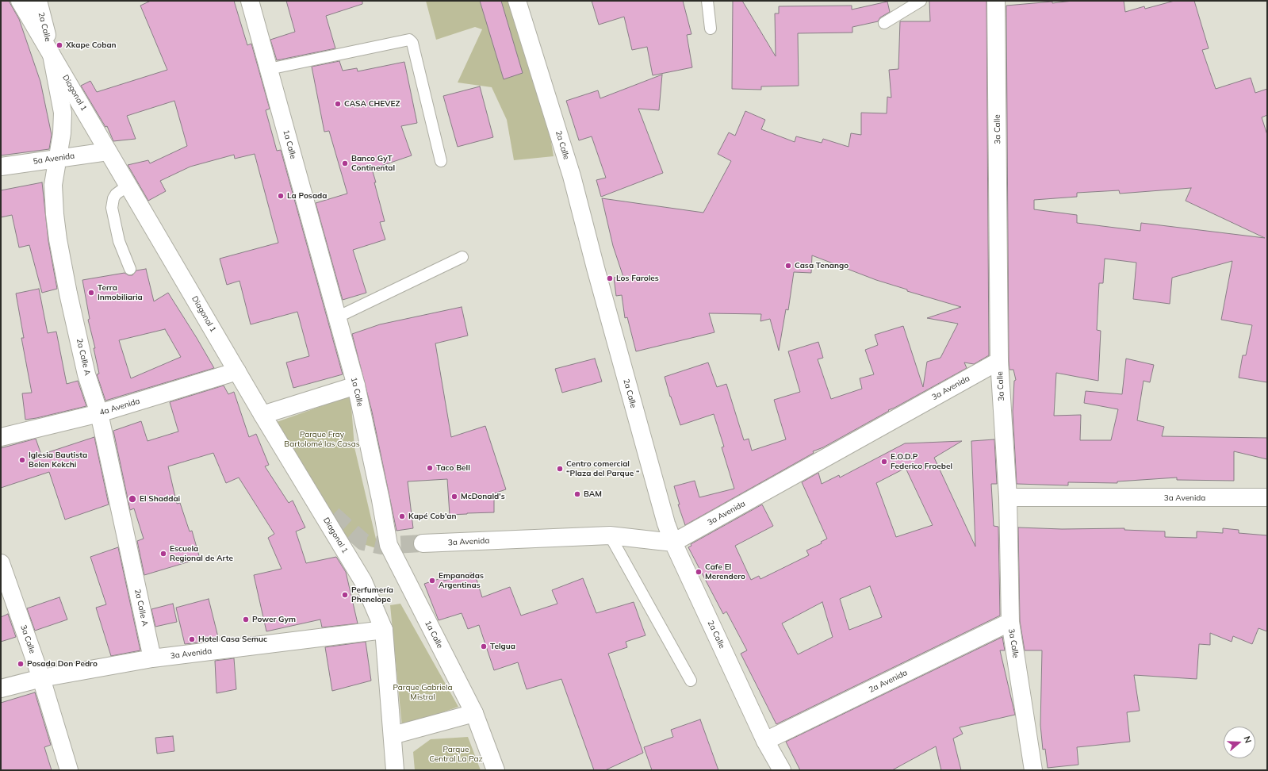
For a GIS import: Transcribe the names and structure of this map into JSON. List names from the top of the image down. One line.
{"streets":{"street":["2a Calle","Diagonal 1","3a Calle","1a Calle","5a Avenida","2a Calle A","3a Avenida","4a Avenida","2a Avenida"]},"crossings":[["2a Calle","Diagonal 1"],["2a Calle","2a Calle A"],["2a Calle","3a Avenida"],["2a Calle","2a Avenida"],["Diagonal 1","5a Avenida"],["Diagonal 1","2a Calle A"],["Diagonal 1","3a Avenida"],["Diagonal 1","4a Avenida"],["3a Calle","3a Avenida"],["3a Calle","2a Avenida"],["5a Avenida","2a Calle A"],["2a Calle A","3a Avenida"],["2a Calle A","4a Avenida"]],"parks":["Parque Fray Bartolomé las Casas","Parque Gabriela Mistral","Parque Central La Paz"],"places":["Xkape Coban","CASA CHEVEZ","Banco GyT Continental","La Posada","Casa Tenango","Los Faroles","Terra Inmobiliaria","Iglesia Bautista Belen Kekchi","E.O.D.P Federico Froebel","Taco Bell","Centro comercial “Plaza del Parque “","BAM","McDonald's","El Shaddai","Kapé Cob'an","Escuela Regional de Arte","Cafe El Merendero","Empanadas Argentinas","Perfumería Phenelope","Power Gym","Hotel Casa Semuc","Telgua","Posada Don Pedro"],"north":"right"}
